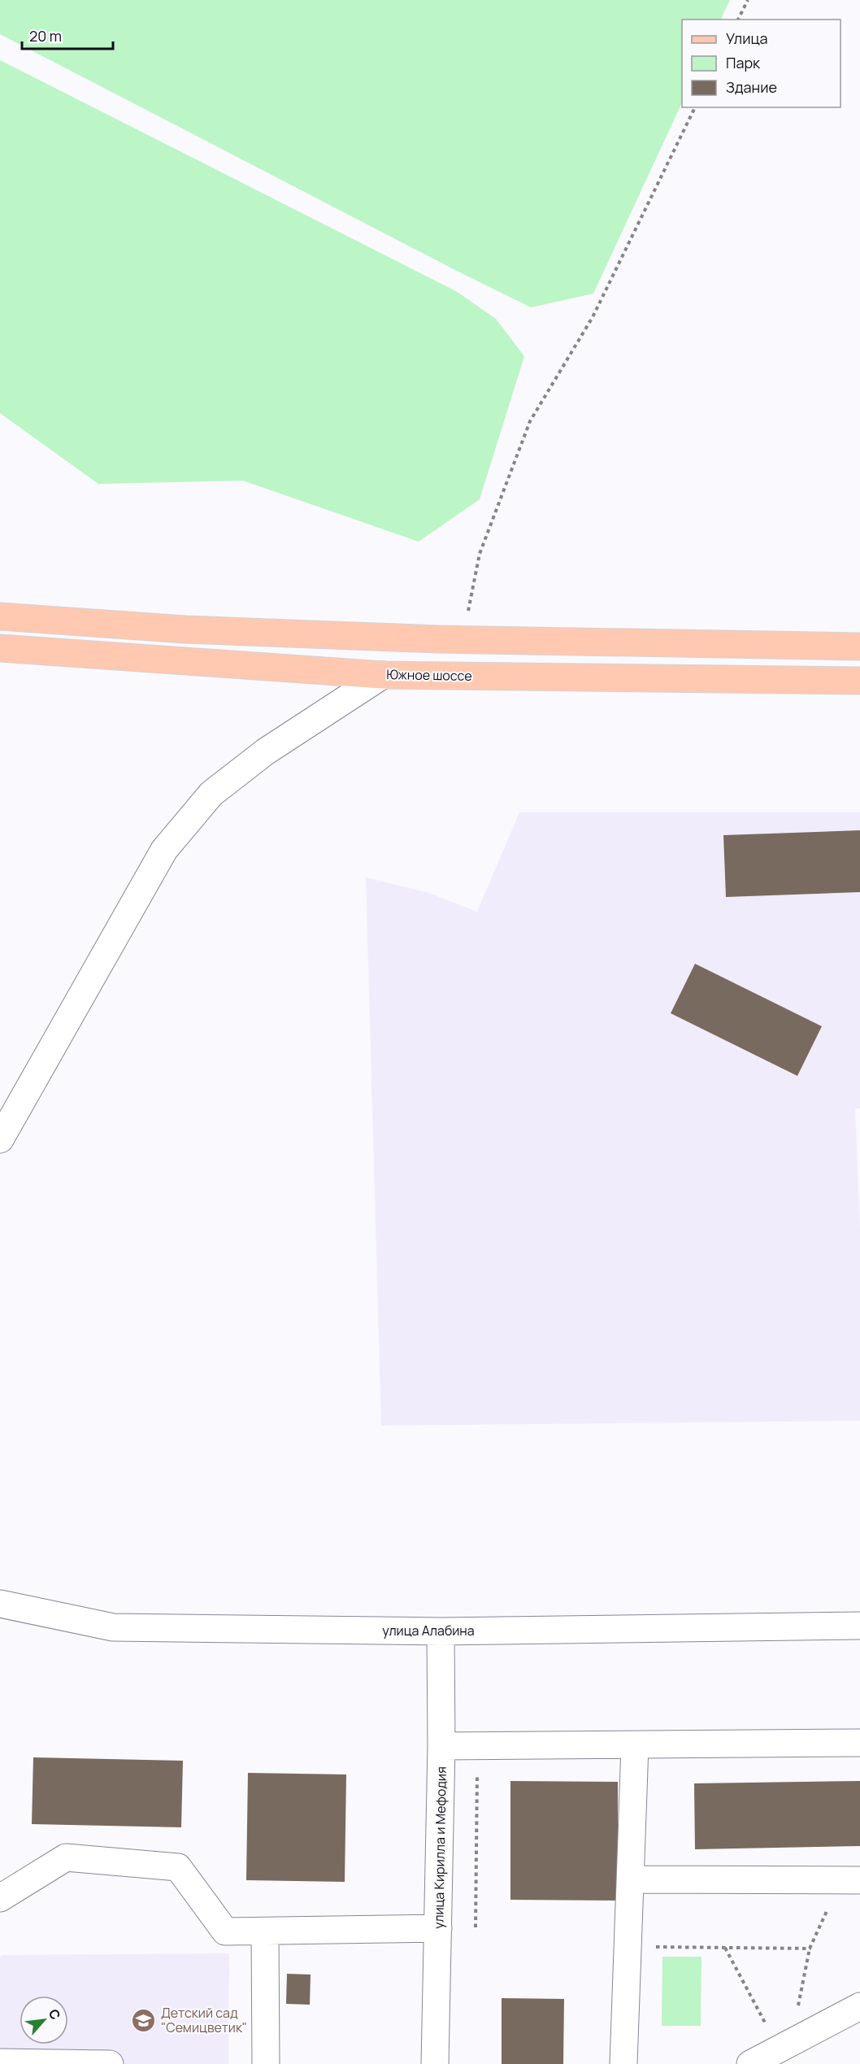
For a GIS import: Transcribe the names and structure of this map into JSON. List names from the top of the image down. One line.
{"streets":{"main road":["Южное шоссе"],"street":["улица Алабина","улица Кирилла и Мефодия"]},"crossings":[["улица Алабина","улица Кирилла и Мефодия"]],"places":{"school or university":["Детский сад \"Семицветик\""]},"legend":["Улица","Парк","Здание"],"scale_bar":"20 m","north":"top right"}
